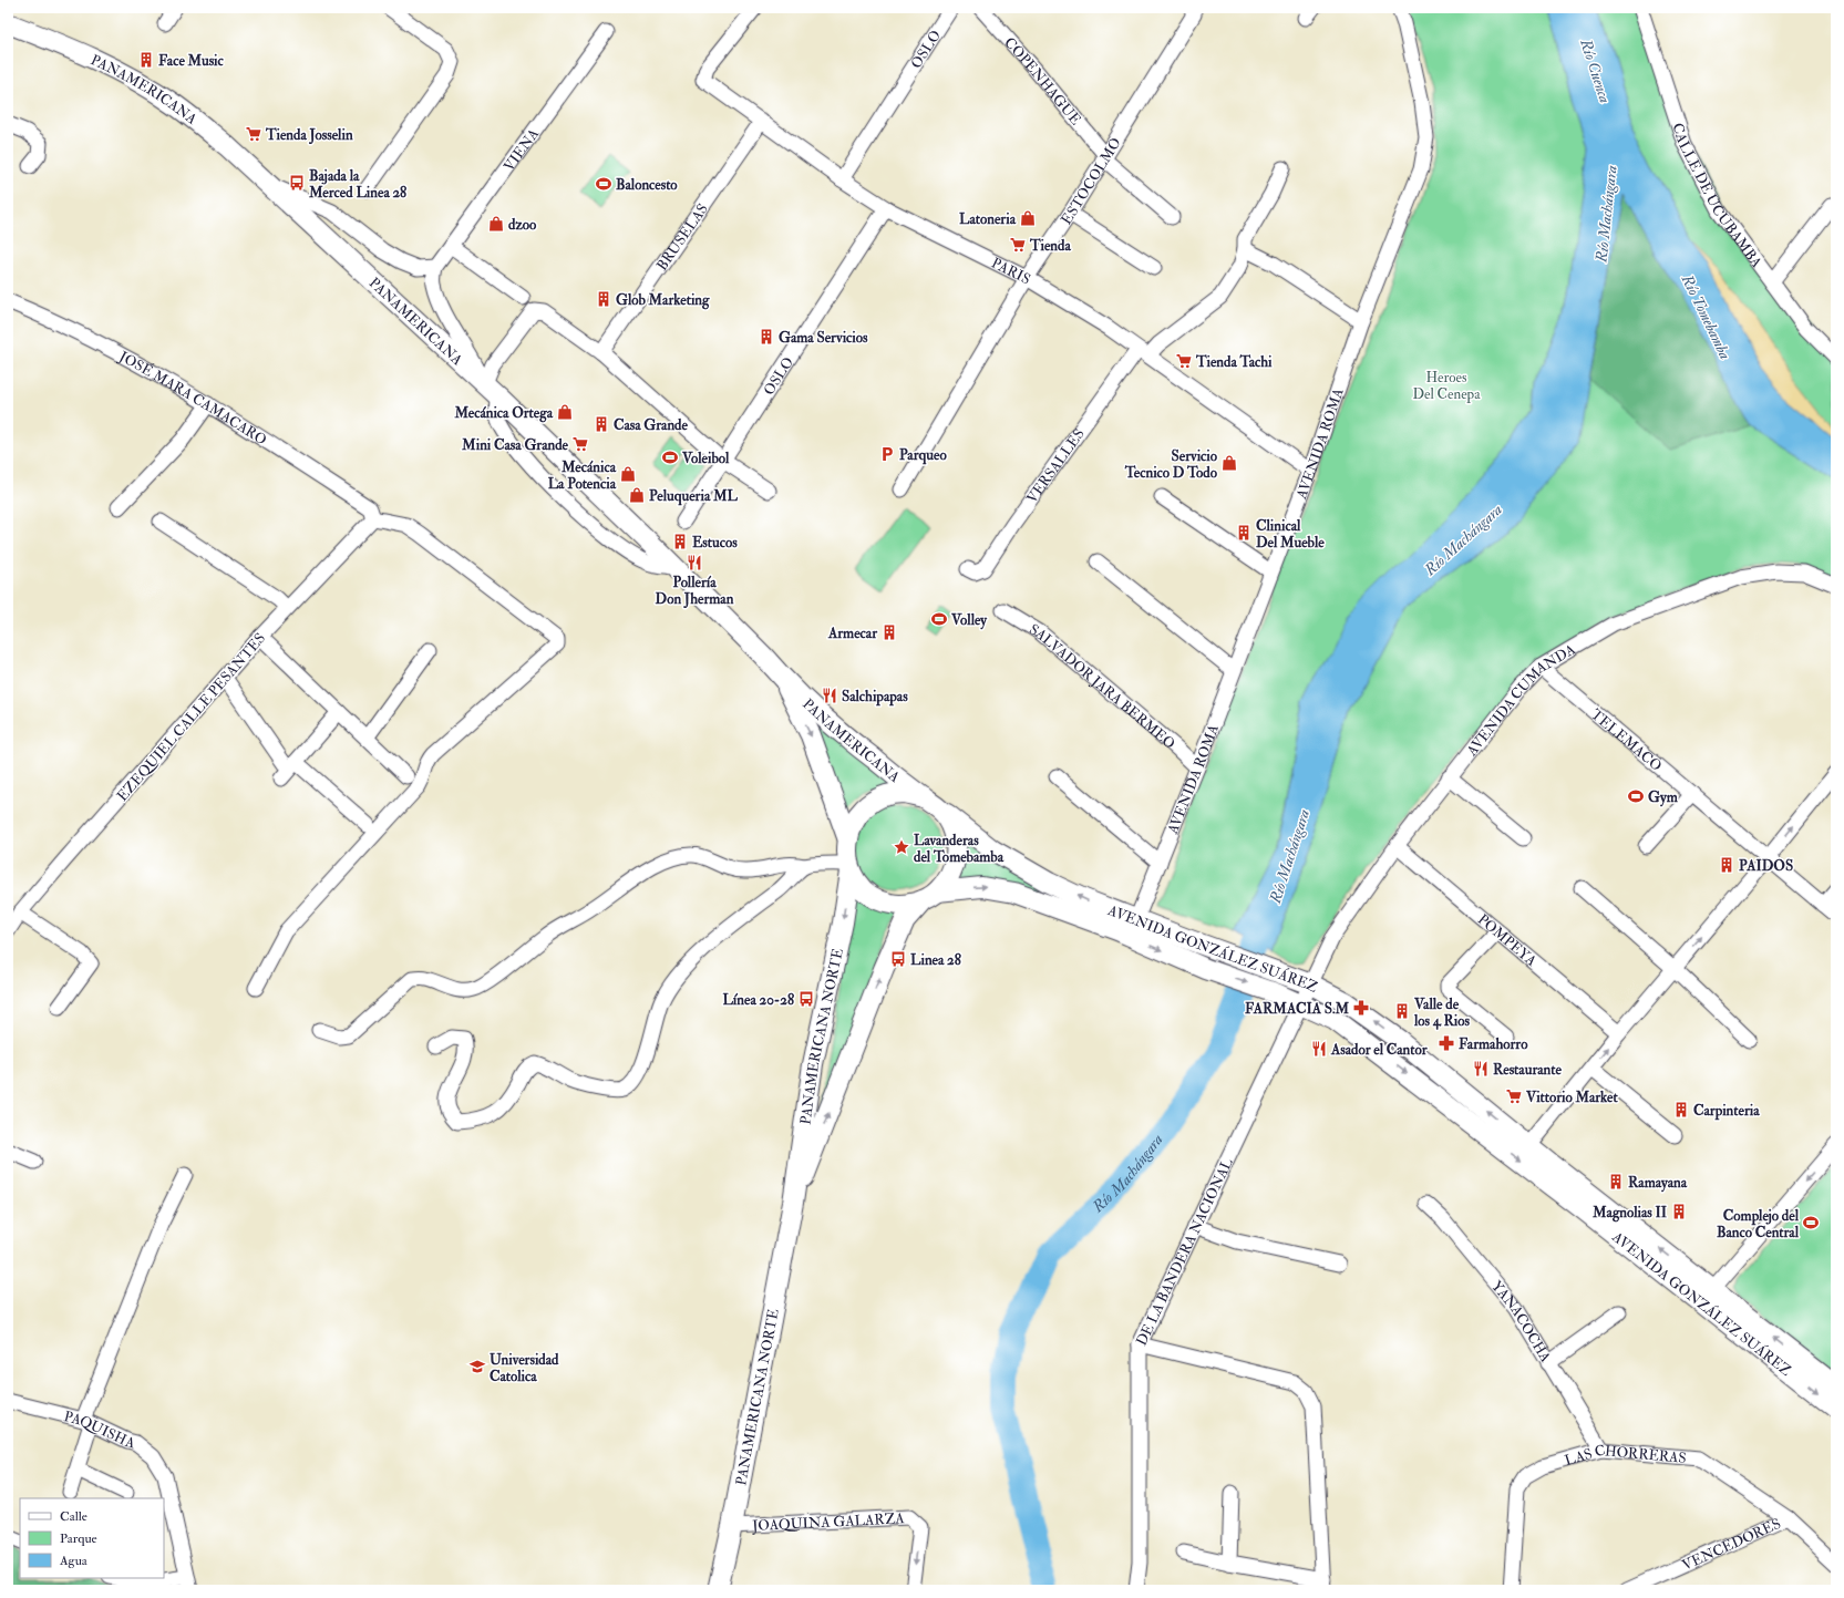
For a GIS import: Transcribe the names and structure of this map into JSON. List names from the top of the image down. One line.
{"streets":{"main road":["PANAMERICANA","AVENIDA GONZÁLEZ SUÁREZ","PANAMERICANA NORTE"],"street":["OSLO","COPENHAGUE","VIENA","ESTOCOLMO","CALLE DE UCUBAMBA","BRUSELAS","PARIS","JOSÉ MARA CAMACARO","AVENIDA ROMA","VERSALLES","SALVADOR JARA BERMEO","AVENIDA CUMANDA","EZEQUIEL CALLE PESANTES","TELEMACO","POMPEYA","DE LA BANDERA NACIONAL","YANACOCHA","PAQUISHA","LAS CHORRERAS","JOAQUINA GALARZA","VENCEDORES"]},"crossings":[["OSLO","PARIS"],["COPENHAGUE","ESTOCOLMO"],["PANAMERICANA","AVENIDA GONZÁLEZ SUÁREZ"],["PANAMERICANA","PANAMERICANA NORTE"],["ESTOCOLMO","PARIS"],["BRUSELAS","PARIS"],["PARIS","AVENIDA ROMA"],["PARIS","VERSALLES"],["JOSÉ MARA CAMACARO","EZEQUIEL CALLE PESANTES"],["AVENIDA ROMA","SALVADOR JARA BERMEO"],["AVENIDA ROMA","AVENIDA GONZÁLEZ SUÁREZ"],["AVENIDA CUMANDA","TELEMACO"],["AVENIDA CUMANDA","POMPEYA"],["AVENIDA CUMANDA","AVENIDA GONZÁLEZ SUÁREZ"],["AVENIDA CUMANDA","DE LA BANDERA NACIONAL"],["AVENIDA GONZÁLEZ SUÁREZ","PANAMERICANA NORTE"],["AVENIDA GONZÁLEZ SUÁREZ","DE LA BANDERA NACIONAL"],["PANAMERICANA NORTE","JOAQUINA GALARZA"],["YANACOCHA","LAS CHORRERAS"],["LAS CHORRERAS","VENCEDORES"]],"water":["Río Cuenca","Río Machángara","Río Tomebamba"],"parks":["Heroes Del Cenepa"],"places":{"building":["Face Music","Glob Marketing","Gama Servicios","Casa Grande","Clinical Del Mueble","Estucos","Armecar","PAIDOS","Valle de los 4 Rios","Carpinteria","Ramayana","Magnolias II"],"supermarket":["Tienda Josselin","Tienda","Tienda Tachi","Mini Casa Grande","Vittorio Market"],"bus stop":["Bajada la Merced Linea 28","Linea 28","Línea 20-28"],"sports":["Baloncesto","Voleibol","Volley","Gym","Complejo del Banco Central"],"shop":["Latoneria","dzoo","Mecánica Ortega","Servicio Tecnico D Todo","Mecánica La Potencia","Peluqueria ML"],"parking":["Parqueo"],"restaurant":["Pollería Don Jherman","Salchipapas","Asador el Cantor","Restaurante"],"place":["Lavanderas del Tomebamba"],"pharmacy":["FARMACIA S.M","Farmahorro"],"school or university":["Universidad Catolica"]},"legend":["Calle","Parque","Agua"]}
